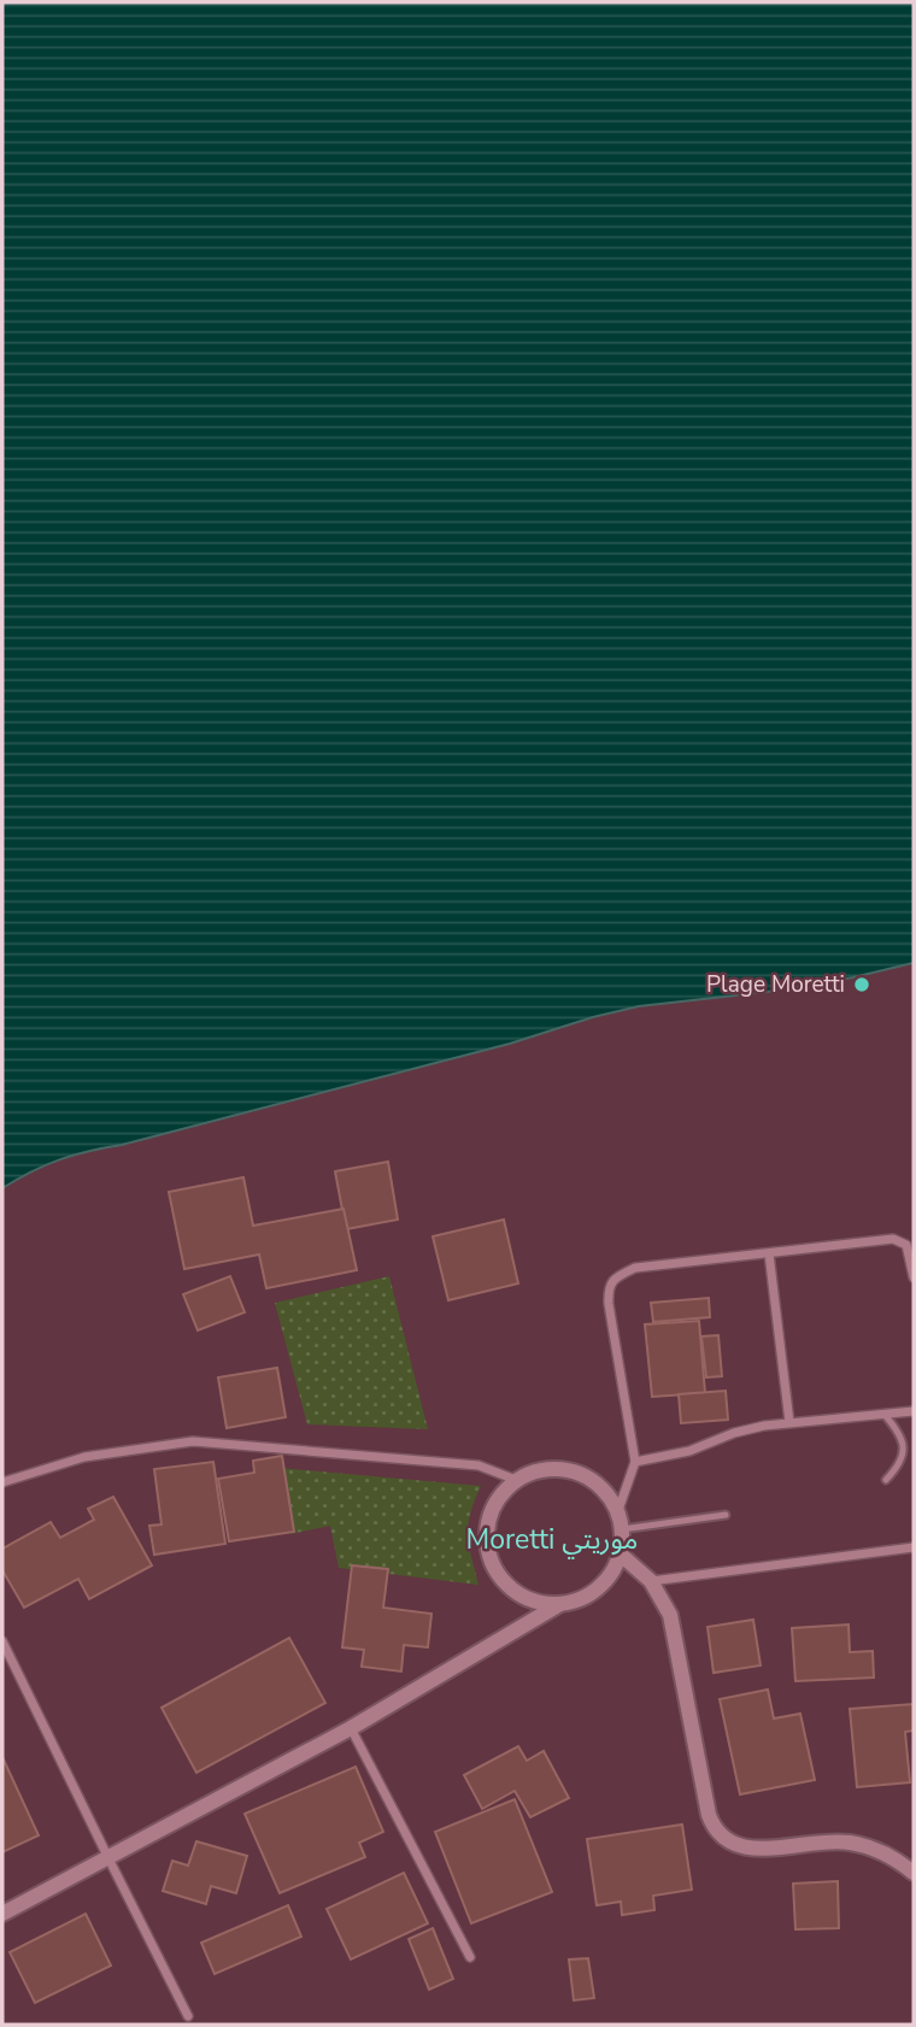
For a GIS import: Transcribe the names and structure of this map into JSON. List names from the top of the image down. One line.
{"districts":["Moretti موريتي"],"places":["Plage Moretti"]}
